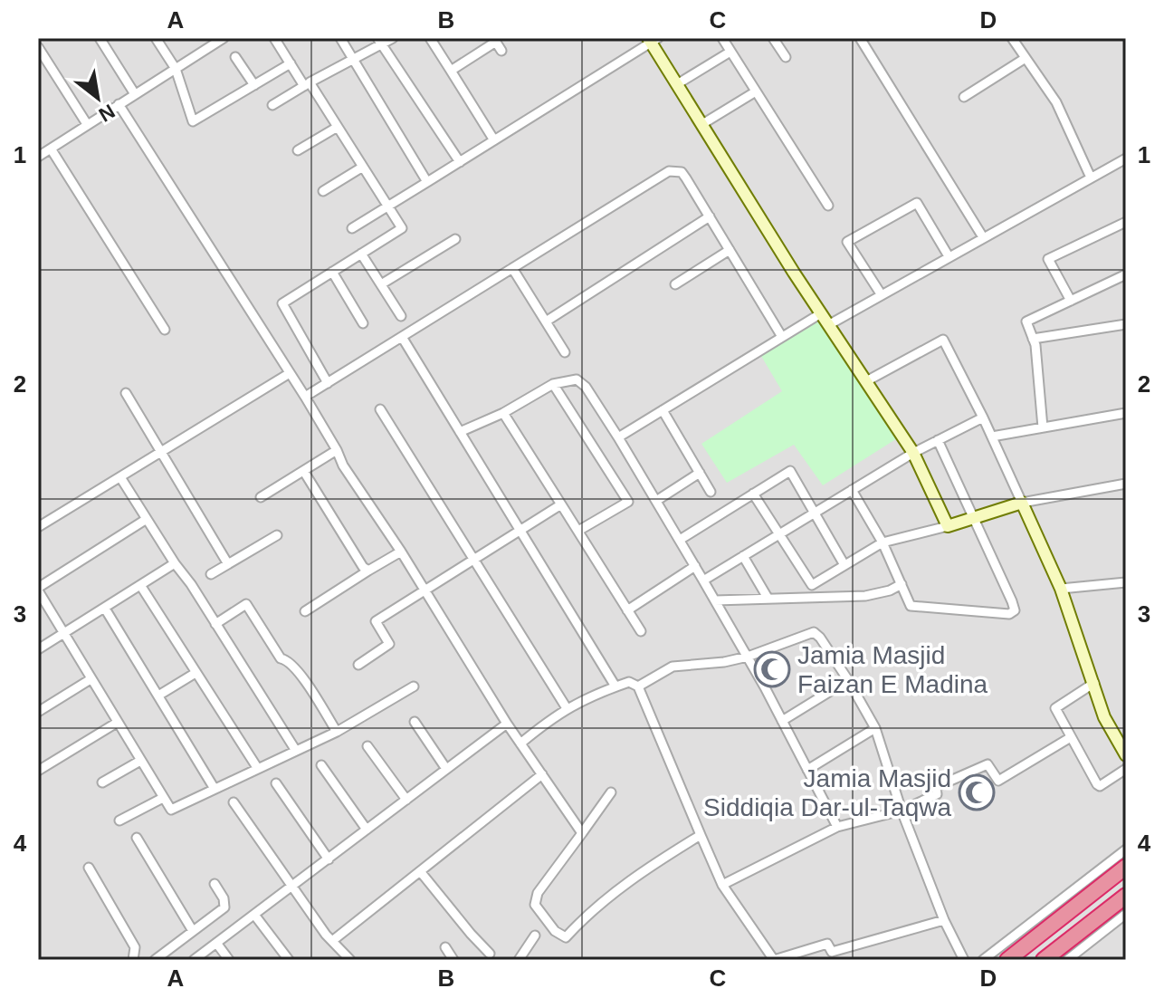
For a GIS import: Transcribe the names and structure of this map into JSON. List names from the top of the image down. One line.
{"places":{"mosque":["Jamia Masjid Faizan E Madina","Jamia Masjid Siddiqia Dar-ul-Taqwa"]},"north":"bottom right","grid":{"columns":["A","B","C","D"],"rows":["1","2","3","4"]}}
